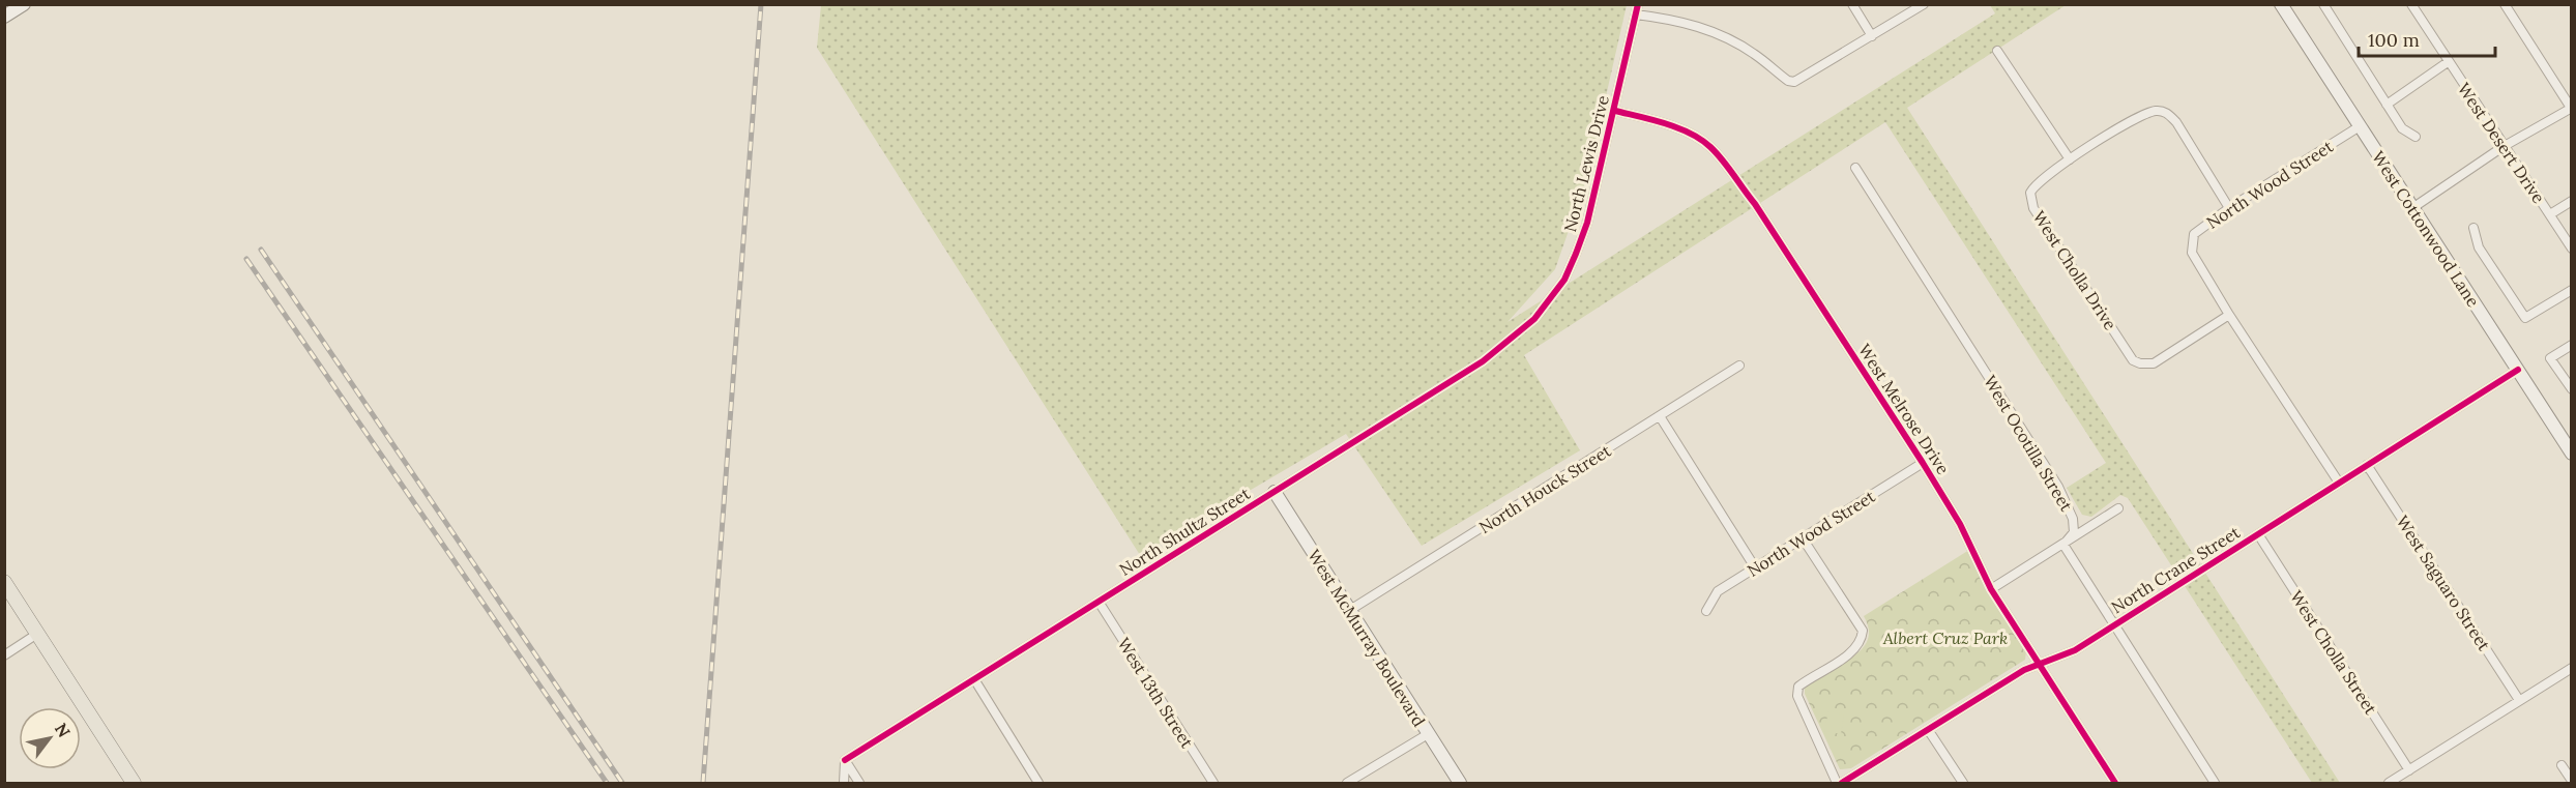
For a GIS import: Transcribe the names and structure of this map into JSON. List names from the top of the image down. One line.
{"streets":{"main road":["West Cottonwood Lane","West McMurray Boulevard"],"street":["West Desert Drive","North Lewis Drive","North Wood Street","West Cholla Drive","West Melrose Drive","West Ocotilla Street","North Houck Street","North Shultz Street","North Crane Street","West Saguaro Street","West Cholla Street","West 13th Street"]},"crossings":[["North Lewis Drive","West Melrose Drive"],["North Lewis Drive","North Shultz Street"],["North Wood Street","West Cottonwood Lane"],["North Wood Street","West Cholla Drive"],["North Wood Street","West Melrose Drive"],["West Cottonwood Lane","North Crane Street"],["West Melrose Drive","North Crane Street"],["North Houck Street","West McMurray Boulevard"],["North Shultz Street","West McMurray Boulevard"],["North Shultz Street","West 13th Street"],["North Crane Street","West Saguaro Street"],["North Crane Street","West Cholla Street"]],"parks":["Albert Cruz Park"],"scale_bar":"100 m","north":"top right"}
